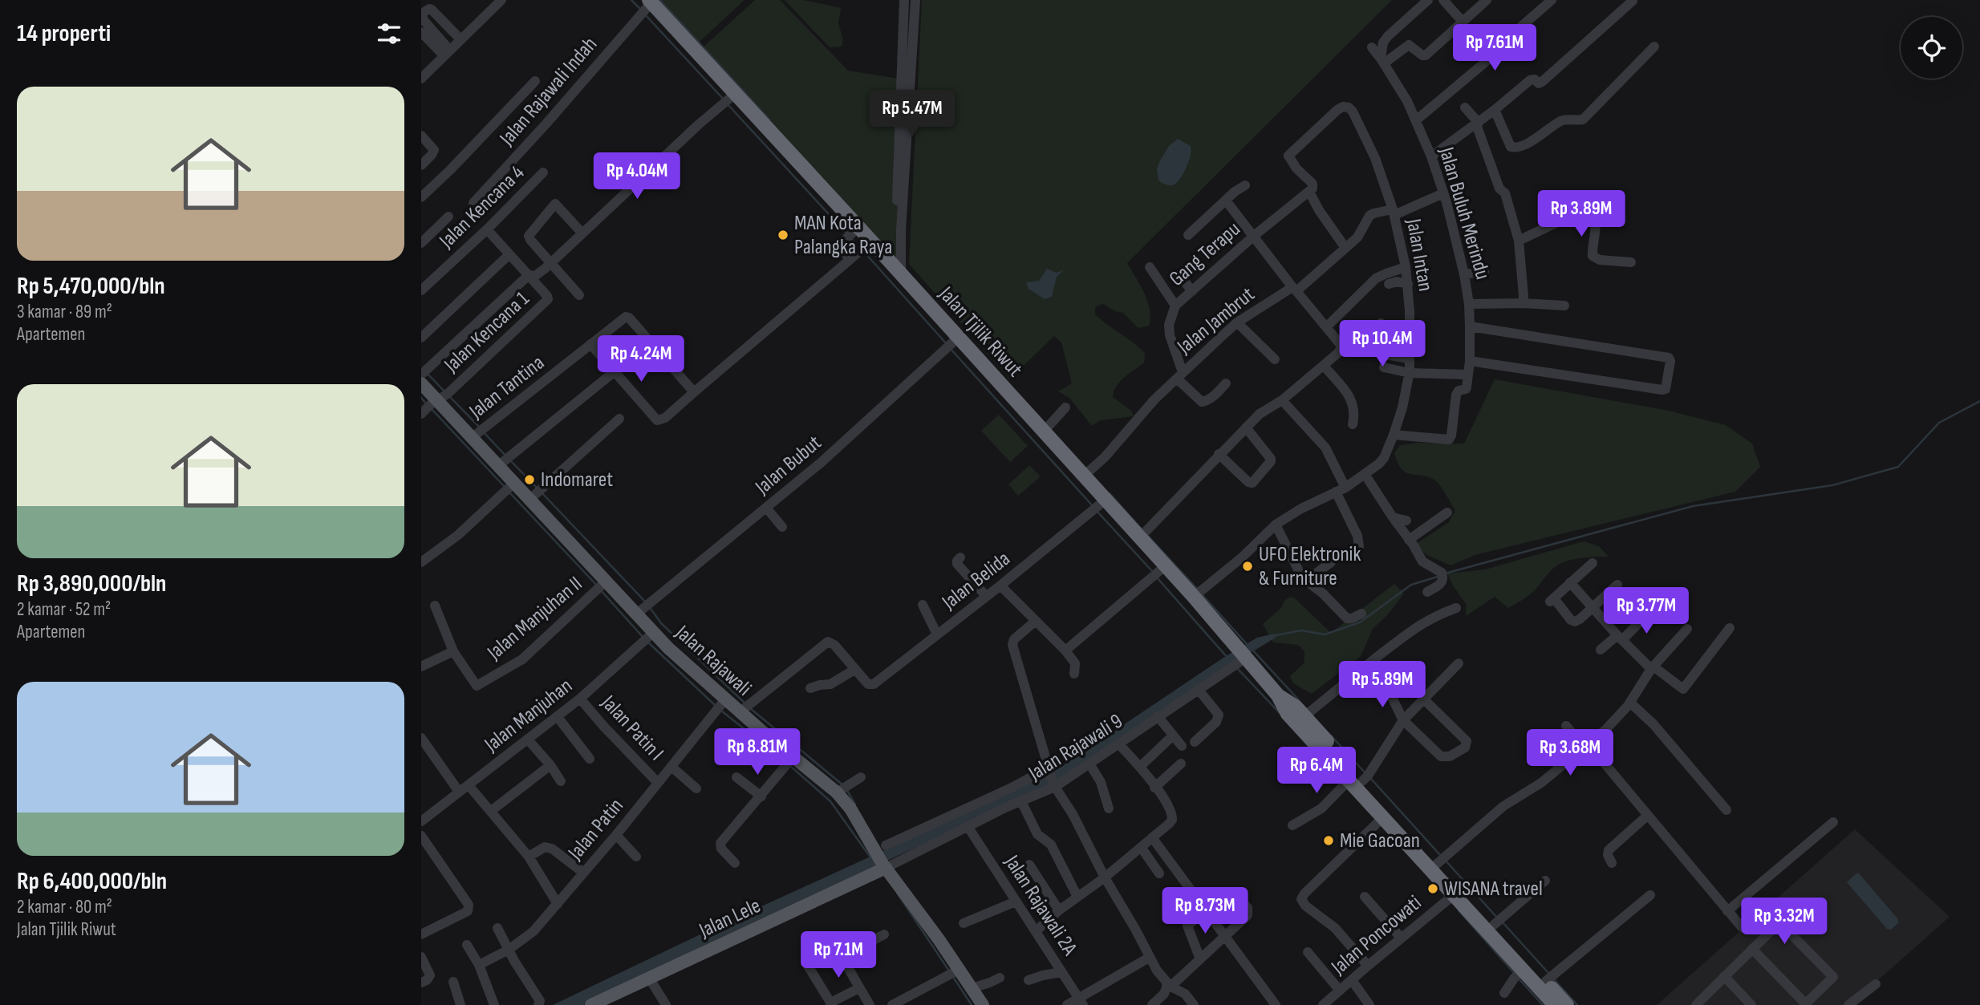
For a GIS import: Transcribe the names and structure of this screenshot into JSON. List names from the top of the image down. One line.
{"streets":{"highway":["Jalan Tjilik Riwut"],"main road":["Jalan Rajawali","Jalan Lele"],"street":["Jalan Rajawali Indah","Jalan Kencana 4","Jalan Buluh Merindu","Gang Terapu","Jalan Intan","Jalan Jambrut","Jalan Kencana 1","Jalan Tantina","Jalan Bubut","Jalan Belida","Jalan Manjuhan II","Jalan Manjuhan","Jalan Patin I","Jalan Rajawali 9","Jalan Patin","Jalan Rajawali 2A","Jalan Poncowati"]},"crossings":[["Jalan Rajawali Indah","Jalan Tjilik Riwut"],["Jalan Buluh Merindu","Jalan Intan"],["Jalan Buluh Merindu","Jalan Jambrut"],["Gang Terapu","Jalan Intan"],["Gang Terapu","Jalan Jambrut"],["Jalan Intan","Jalan Jambrut"],["Jalan Intan","Jalan Tjilik Riwut"],["Jalan Jambrut","Jalan Tjilik Riwut"],["Jalan Kencana 1","Jalan Rajawali"],["Jalan Tjilik Riwut","Jalan Bubut"],["Jalan Tjilik Riwut","Jalan Belida"],["Jalan Tjilik Riwut","Jalan Rajawali 9"],["Jalan Tjilik Riwut","Jalan Poncowati"],["Jalan Tantina","Jalan Rajawali"],["Jalan Bubut","Jalan Rajawali"],["Jalan Manjuhan II","Jalan Rajawali"],["Jalan Rajawali","Jalan Manjuhan"],["Jalan Rajawali","Jalan Rajawali 9"],["Jalan Rajawali","Jalan Patin"],["Jalan Rajawali","Jalan Lele"],["Jalan Manjuhan","Jalan Patin I"],["Jalan Patin I","Jalan Patin"],["Jalan Rajawali 9","Jalan Rajawali 2A"],["Jalan Rajawali 9","Jalan Lele"]],"places":["MAN Kota Palangka Raya","Indomaret","UFO Elektronik & Furniture","Mie Gacoan","WISANA travel"],"page":{"heading":"14 properti","price":["Rp 7.61M","Rp 5.47M","Rp 4.04M","Rp 3.89M","Rp 10.4M","Rp 4.24M","Rp 3.77M","Rp 5.89M","Rp 8.81M","Rp 3.68M","Rp 6.4M","Rp 8.73M","Rp 3.32M","Rp 7.1M"],"list":[{"name":"Rp 5,470,000/bln","note":"3 kamar · 89 m² · Apartemen"},{"name":"Rp 3,890,000/bln","note":"2 kamar · 52 m² · Apartemen"},{"name":"Rp 6,400,000/bln","note":"2 kamar · 80 m² · Jalan Tjilik Riwut"}]}}
